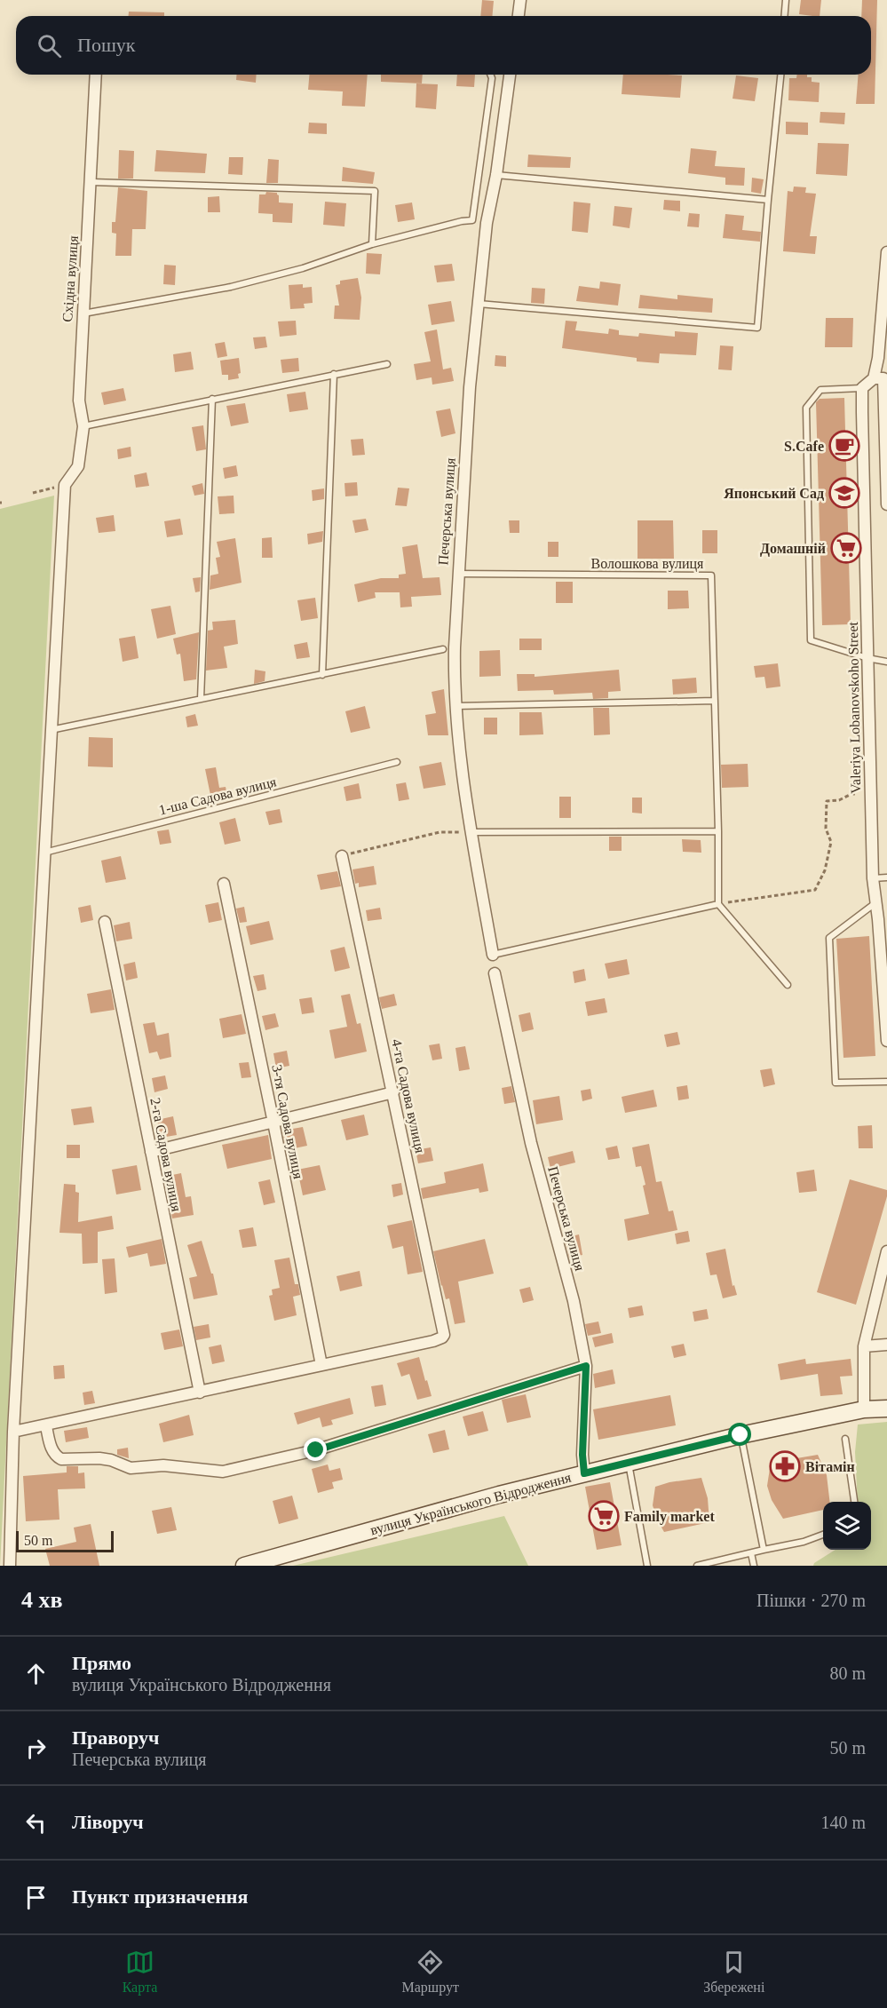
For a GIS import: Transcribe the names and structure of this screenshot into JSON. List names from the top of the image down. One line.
{"streets":{"street":["Східна вулиця","Печерська вулиця","Valeriya Lobanovskoho Street","4-та Садова вулиця","3-тя Садова вулиця","2-га Садова вулиця","вулиця Українського Відродження"],"lane":["Волошкова вулиця","1-ша Садова вулиця"]},"crossings":[["Печерська вулиця","Волошкова вулиця"],["Печерська вулиця","вулиця Українського Відродження"],["4-та Садова вулиця","3-тя Садова вулиця"]],"places":{"cafe":["S.Cafe"],"school or university":["Японський Сад"],"supermarket":["Домашній","Family market"],"pharmacy":["Вітамін"]},"scale_bar":"50 m","page":{"search":"Пошук","scale":"50 m","heading":["4 хв","Пішки · 270 m"],"list":[["Прямо","вулиця Українського Відродження","80 m"],["Праворуч","Печерська вулиця","50 m"],["Ліворуч","140 m"],"Пункт призначення"],"nav":["Карта","Маршрут","Збережені"]}}
